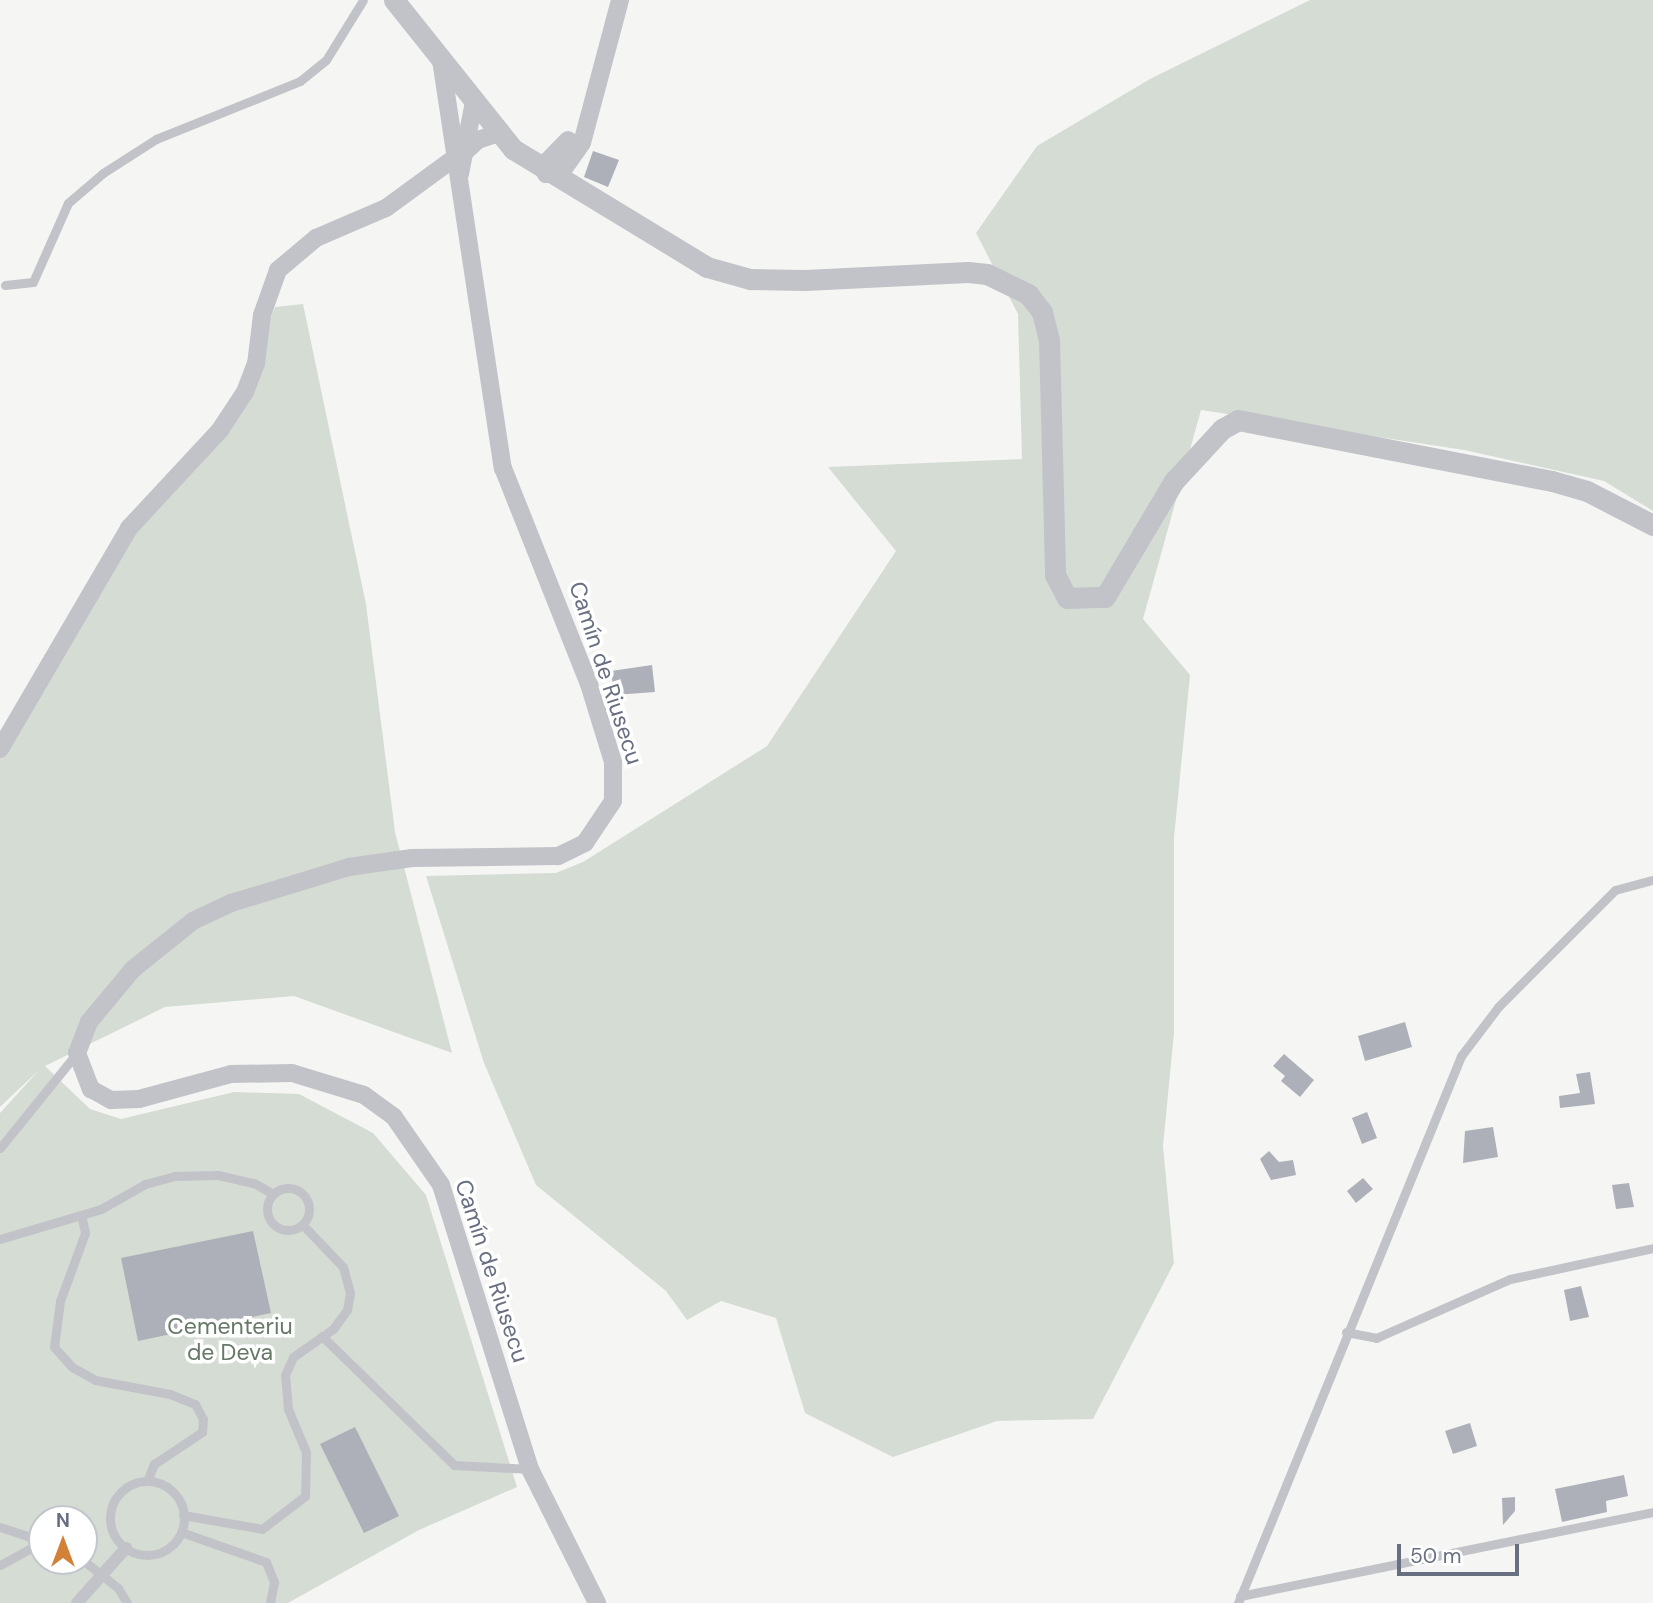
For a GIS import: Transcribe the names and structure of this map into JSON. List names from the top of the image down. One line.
{"streets":{"street":["Camín de Riusecu"]},"parks":["Cementeriu de Deva"],"scale_bar":"50 m","north":"top"}
